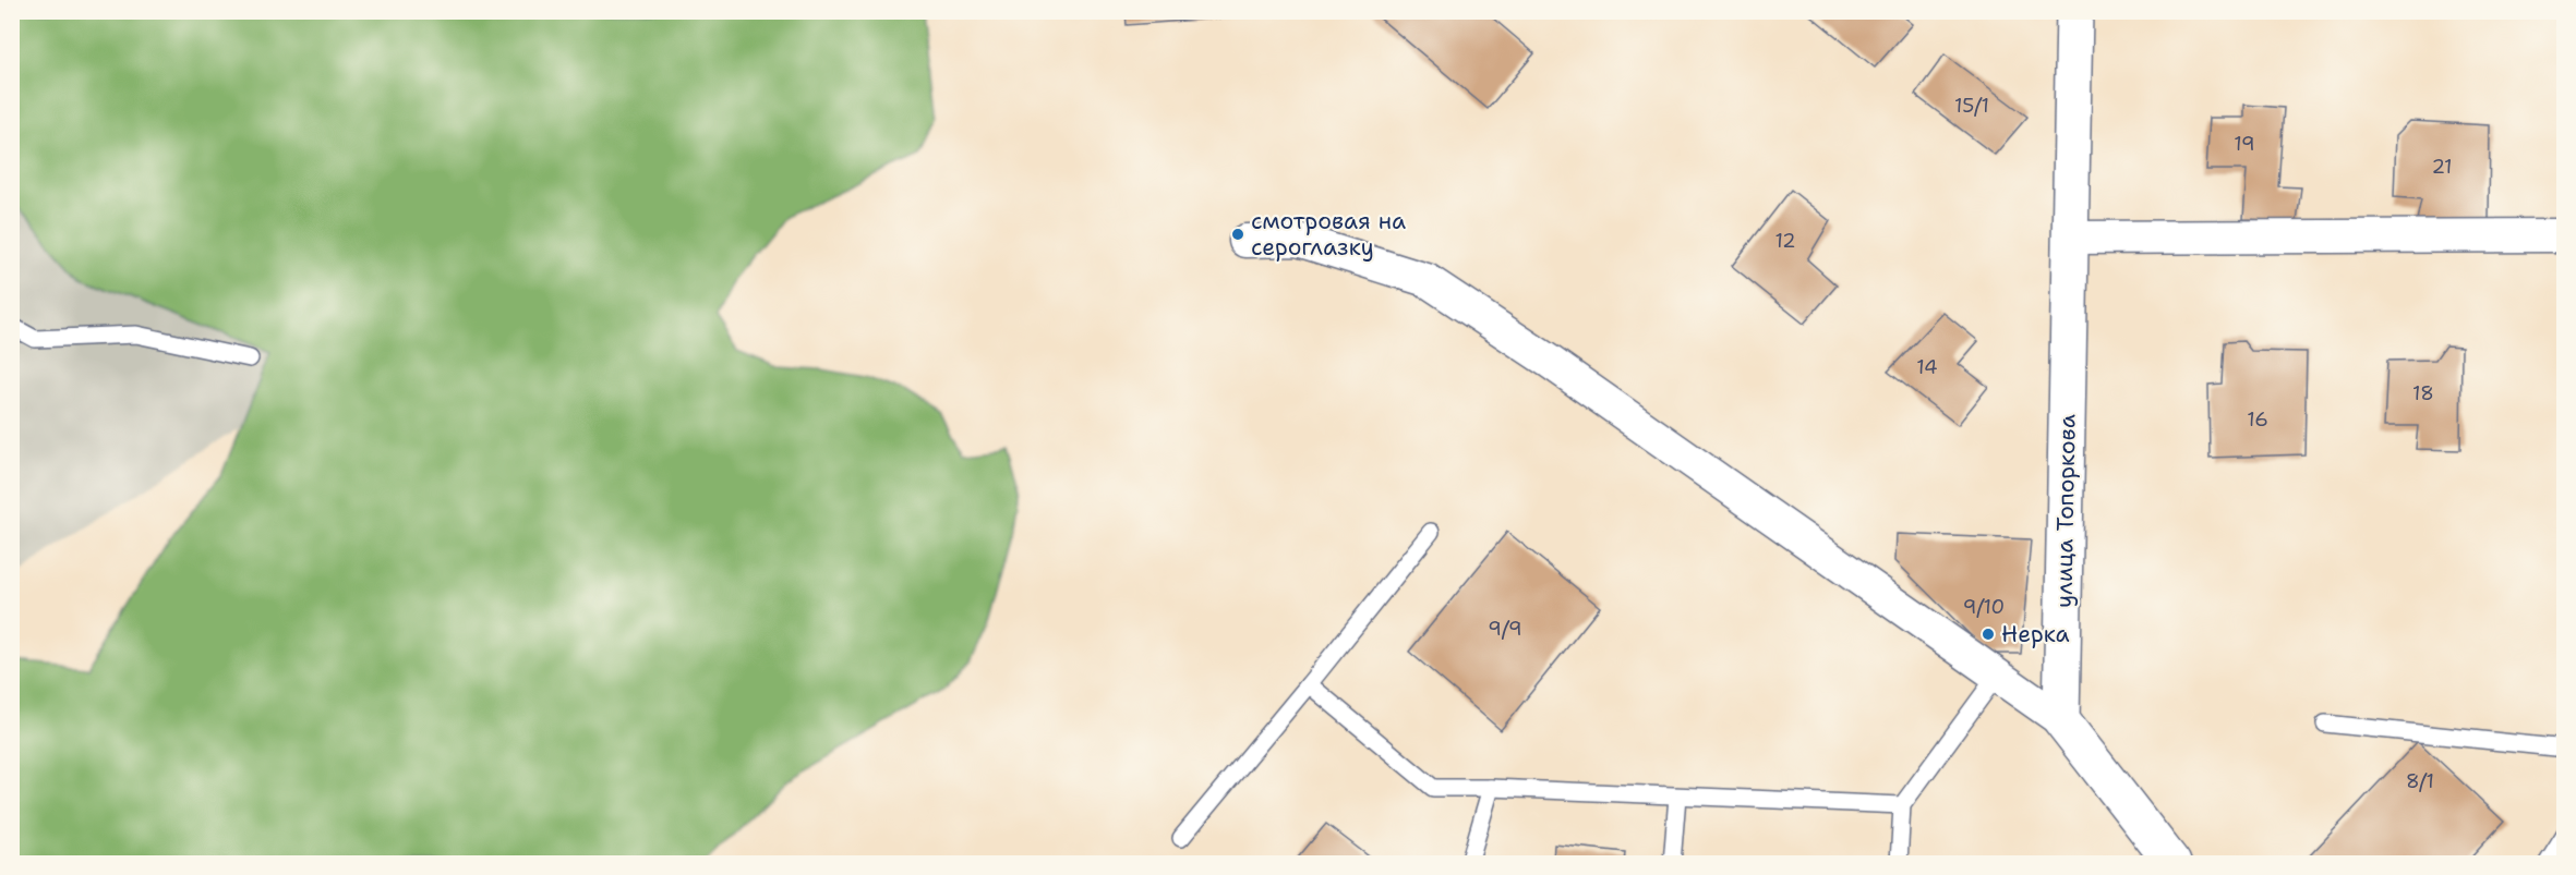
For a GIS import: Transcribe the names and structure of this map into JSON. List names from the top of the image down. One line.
{"streets":{"main road":["улица Топоркова"]},"places":["смотровая на сероглазку","Нерка"],"house_numbers":["15/1","19","21","12","14","18","16","9/10","9/9","8/1"]}
